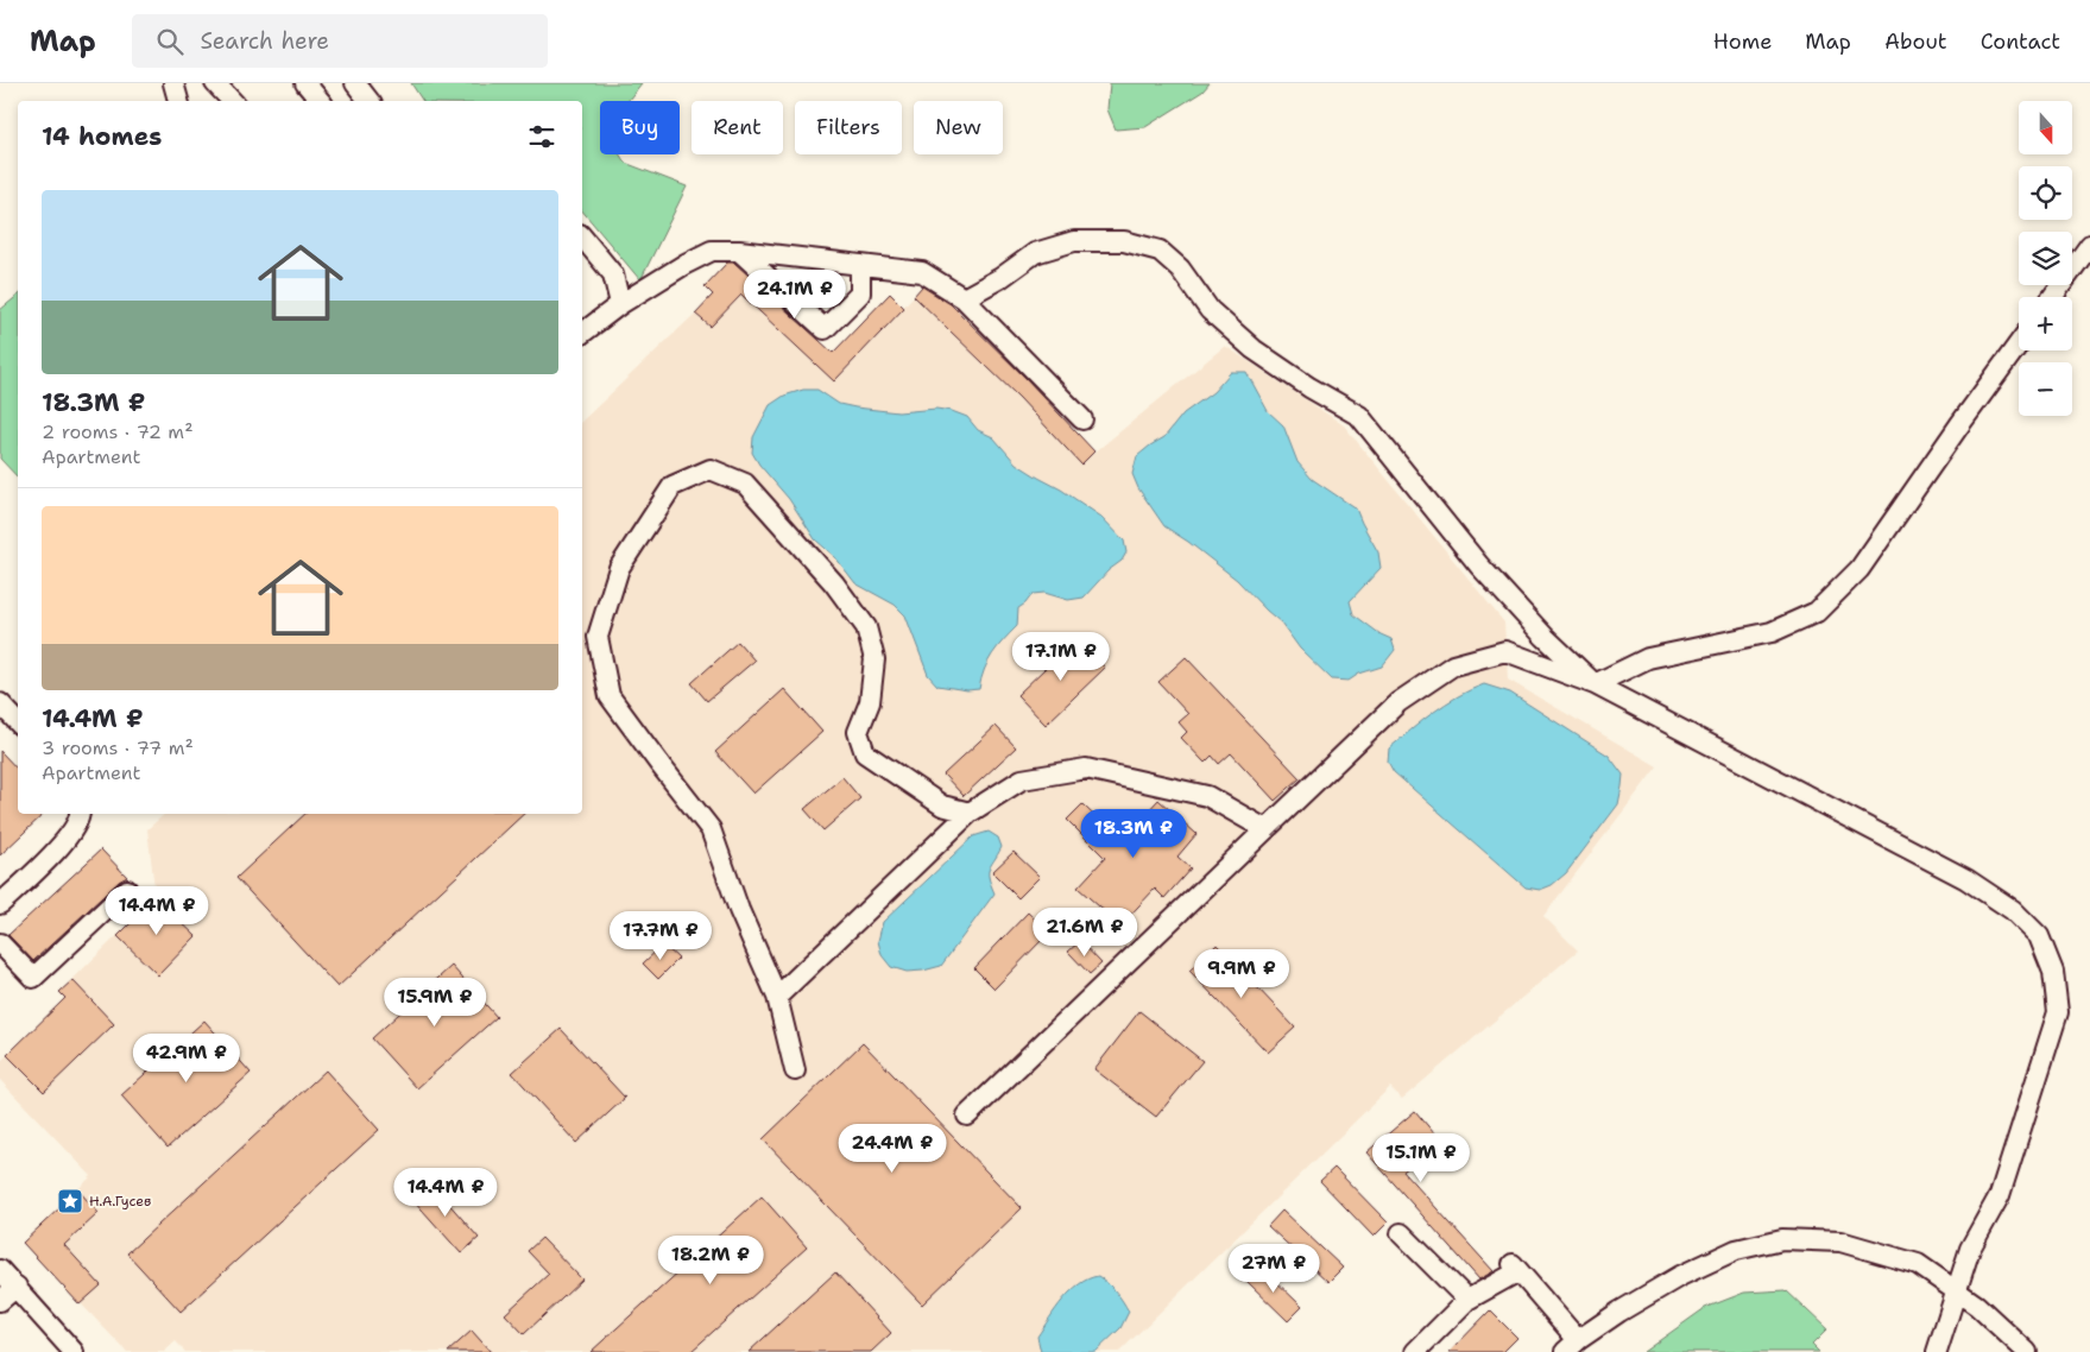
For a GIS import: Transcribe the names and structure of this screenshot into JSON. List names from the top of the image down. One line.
{"places":{"place":["Н.А.Гусев"]},"north":"bottom","page":{"header":"Map","search":"Search here","nav":["Home","Map","About","Contact"],"map_buttons":["+","−"],"chip":["Buy","Rent","Filters","New"],"heading":"14 homes","list":[{"name":"18.3M ₽","note":"2 rooms · 72 m² · Apartment"},{"name":"14.4M ₽","note":"3 rooms · 77 m² · Apartment"}],"price":["24.1M ₽","17.1M ₽","18.3M ₽","14.4M ₽","21.6M ₽","17.7M ₽","9.9M ₽","15.9M ₽","42.9M ₽","24.4M ₽","15.1M ₽","14.4M ₽","18.2M ₽","27M ₽"]}}
